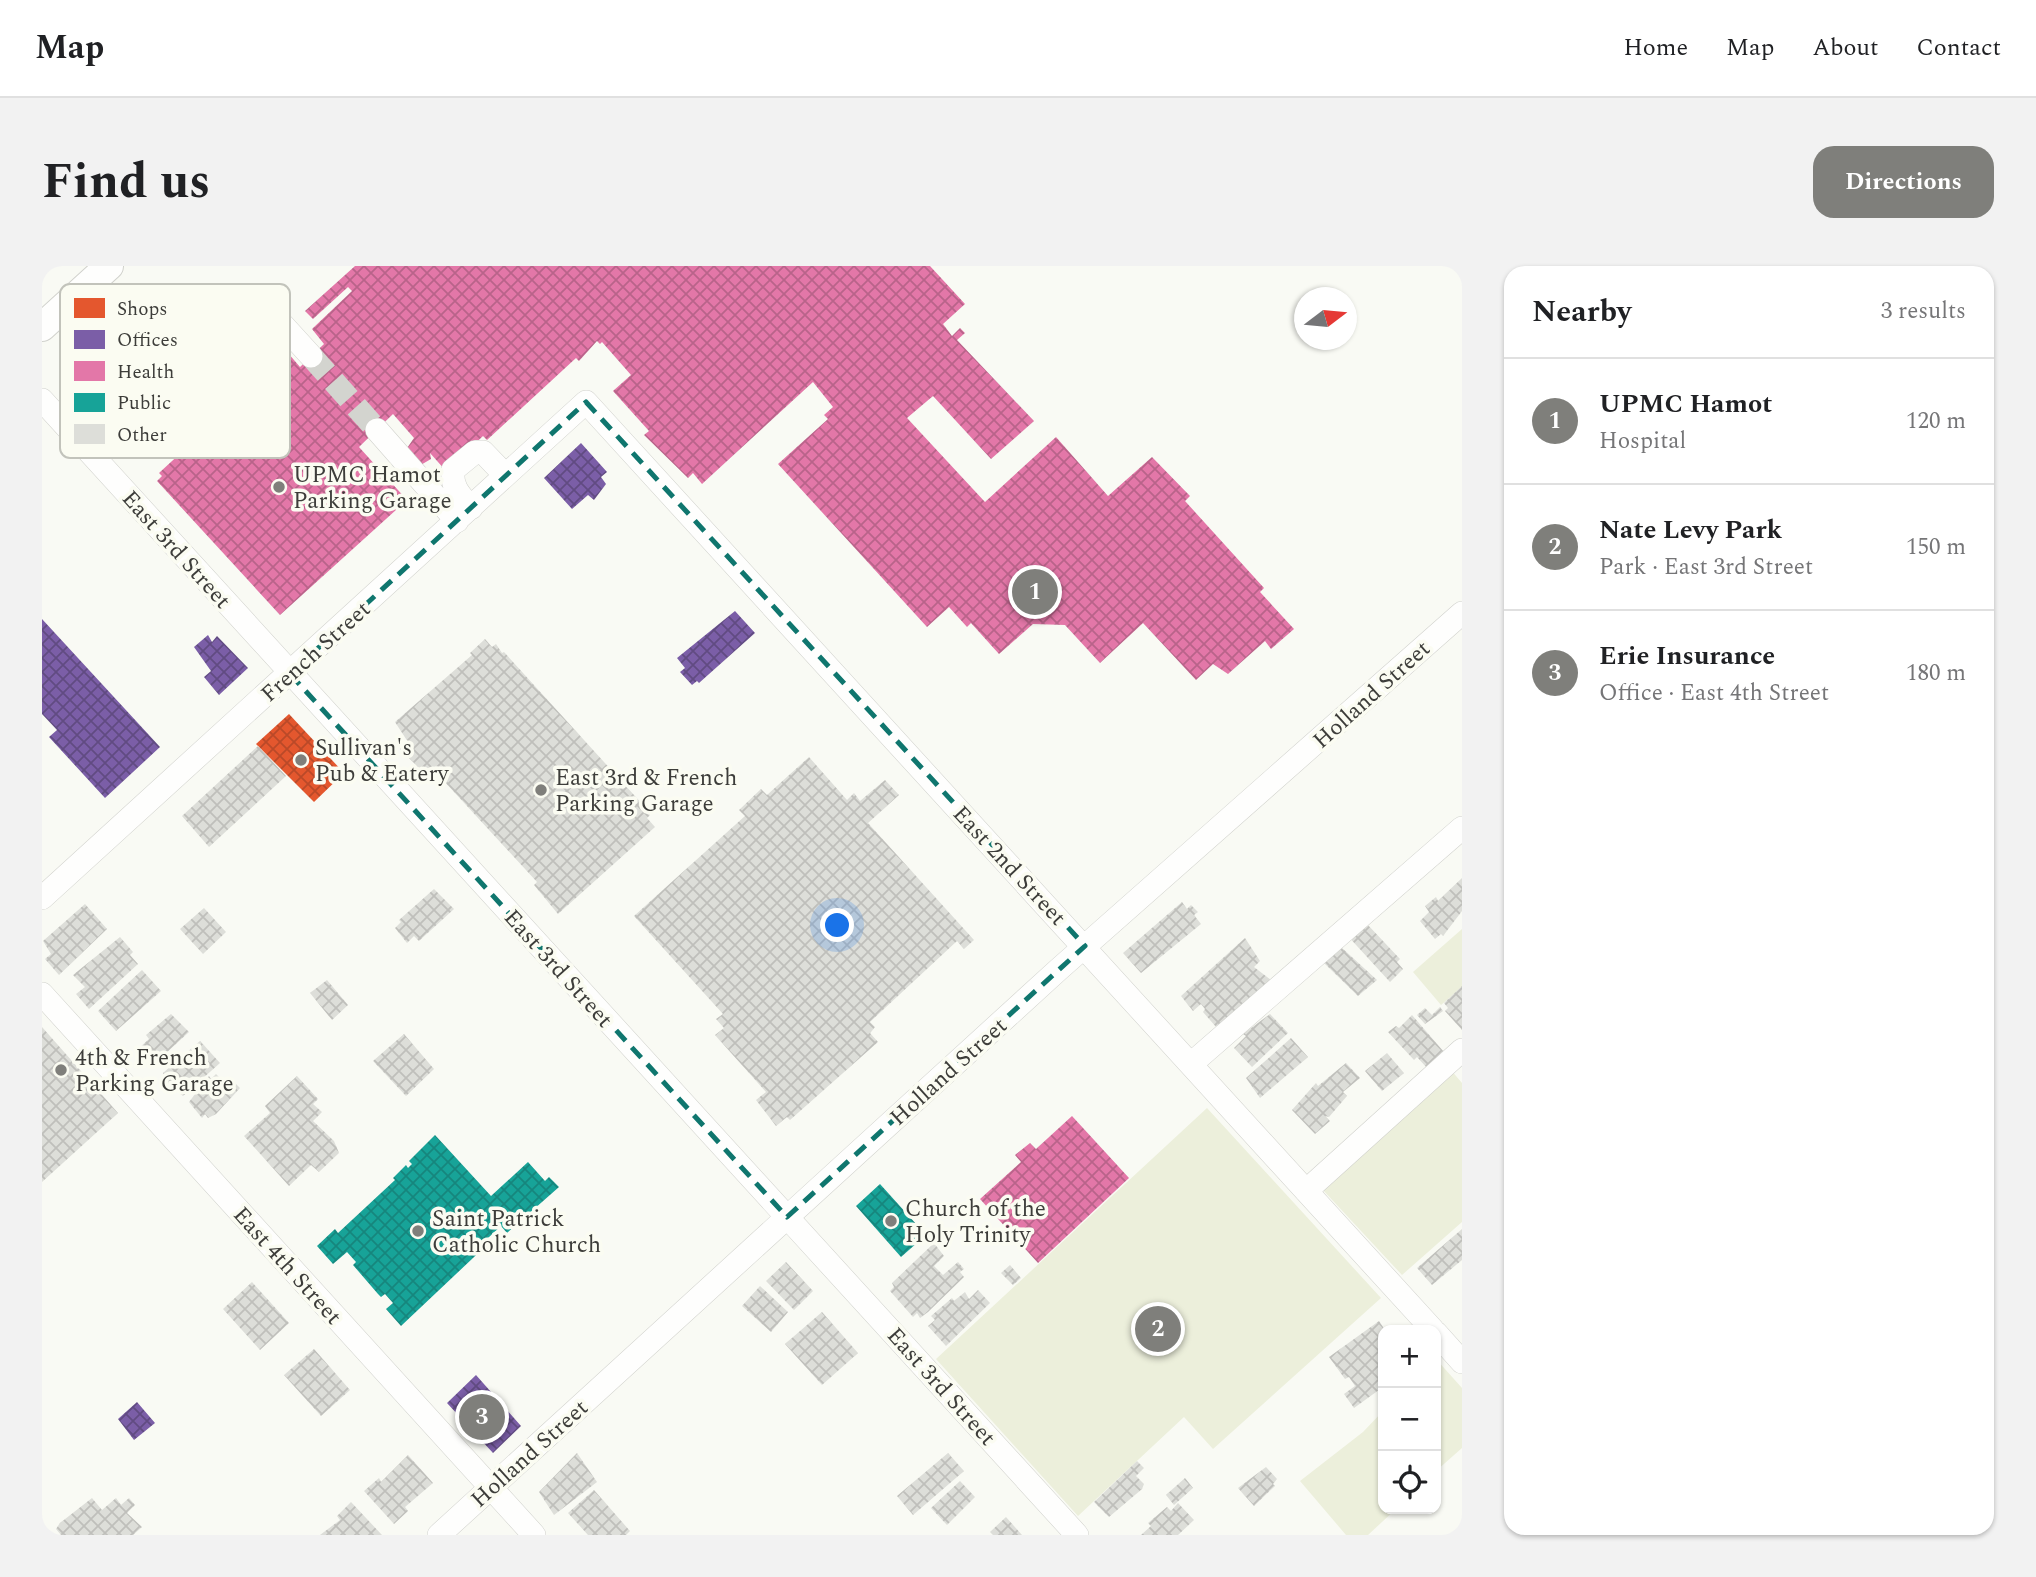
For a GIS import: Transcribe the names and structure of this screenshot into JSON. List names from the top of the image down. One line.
{"streets":{"street":["East 3rd Street","French Street","Holland Street","East 2nd Street","East 4th Street"]},"crossings":[["East 3rd Street","French Street"],["East 3rd Street","Holland Street"],["French Street","East 2nd Street"],["Holland Street","East 2nd Street"],["Holland Street","East 4th Street"]],"places":["UPMC Hamot Parking Garage","Sullivan's Pub & Eatery","East 3rd & French Parking Garage","4th & French Parking Garage","Church of the Holy Trinity","Saint Patrick Catholic Church"],"legend":["Shops","Offices","Health","Public","Other"],"north":"right","page":{"header":"Map","nav":["Home","Map","About","Contact"],"title":"Find us","buttons":"Directions","heading":["Nearby","3 results"],"list":[{"mark":"1","name":"UPMC Hamot","note":"Hospital","value":"120 m"},{"mark":"2","name":"Nate Levy Park","note":"Park · East 3rd Street","value":"150 m"},{"mark":"3","name":"Erie Insurance","note":"Office · East 4th Street","value":"180 m"}],"pins":["1","2","3"],"map_buttons":["+","−"]}}
